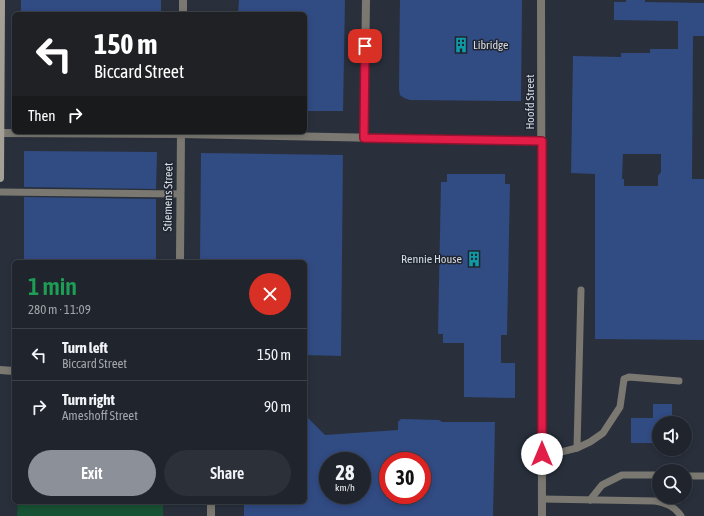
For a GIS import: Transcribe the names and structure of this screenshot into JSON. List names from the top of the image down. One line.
{"streets":{"street":["Hoofd Street","Stiemens Street"]},"places":{"building":["Libridge","Rennie House"]},"page":{"turn":["150 m","Biccard Street"],"then":"Then","heading":["1 min","280 m · 11:09"],"list":[{"name":"Turn left","note":"Biccard Street","value":"150 m"},{"name":"Turn right","note":"Ameshoff Street","value":"90 m"}],"buttons":["Exit","Share"],"speed":"28 km/h","limit":"30"}}
